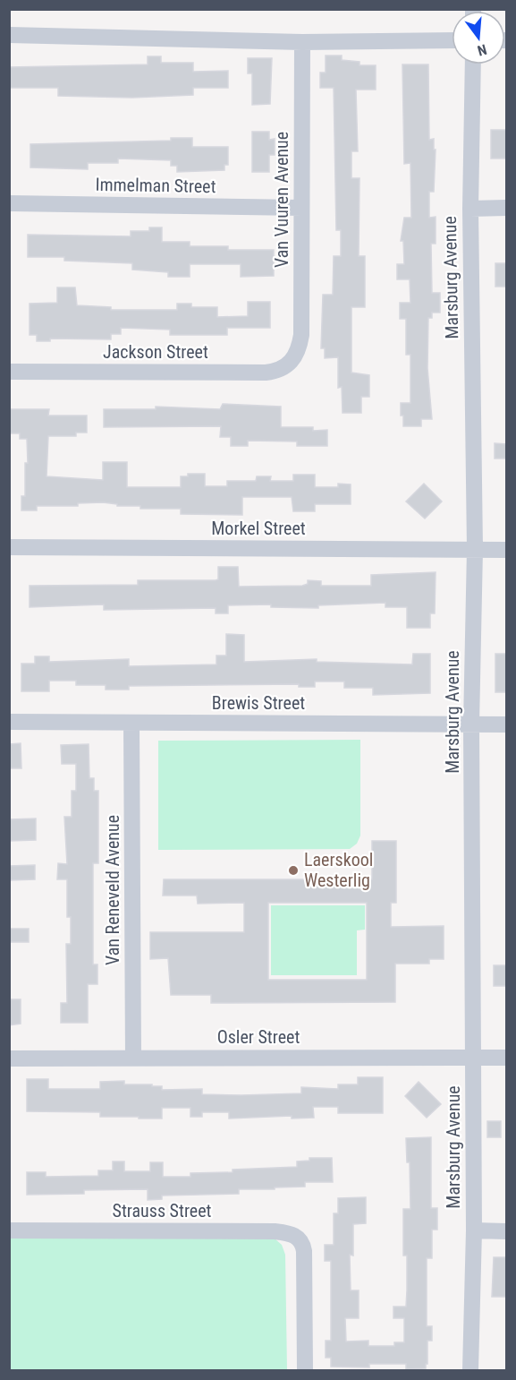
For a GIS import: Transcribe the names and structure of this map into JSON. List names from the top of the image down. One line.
{"streets":{"street":["Immelman Street","Van Vuuren Avenue","Marsburg Avenue","Jackson Street","Morkel Street","Brewis Street","Van Reneveld Avenue","Osler Street","Strauss Street"]},"crossings":[["Immelman Street","Van Vuuren Avenue"],["Van Vuuren Avenue","Jackson Street"],["Marsburg Avenue","Morkel Street"],["Marsburg Avenue","Brewis Street"],["Marsburg Avenue","Osler Street"],["Brewis Street","Van Reneveld Avenue"],["Van Reneveld Avenue","Osler Street"]],"places":["Laerskool Westerlig"],"north":"bottom"}
